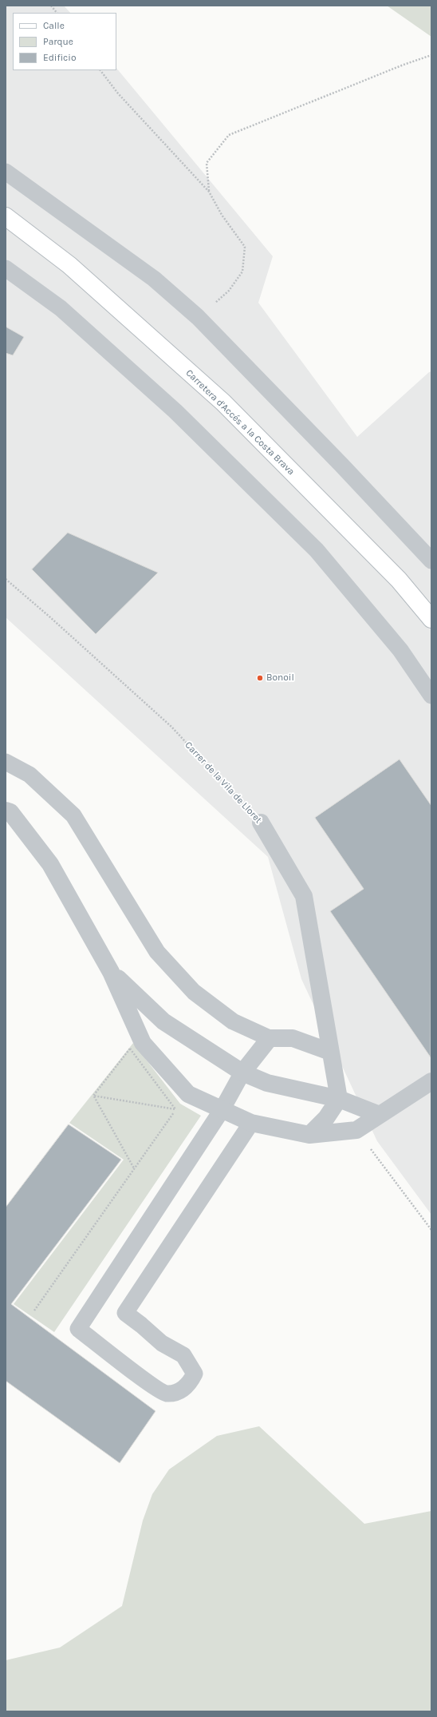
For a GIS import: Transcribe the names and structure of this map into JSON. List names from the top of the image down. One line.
{"streets":{"main road":["Carretera d'Accés a la Costa Brava"],"street":["Carrer de la Vila de Lloret"]},"places":["Bonoil"],"legend":["Calle","Parque","Edificio"]}
